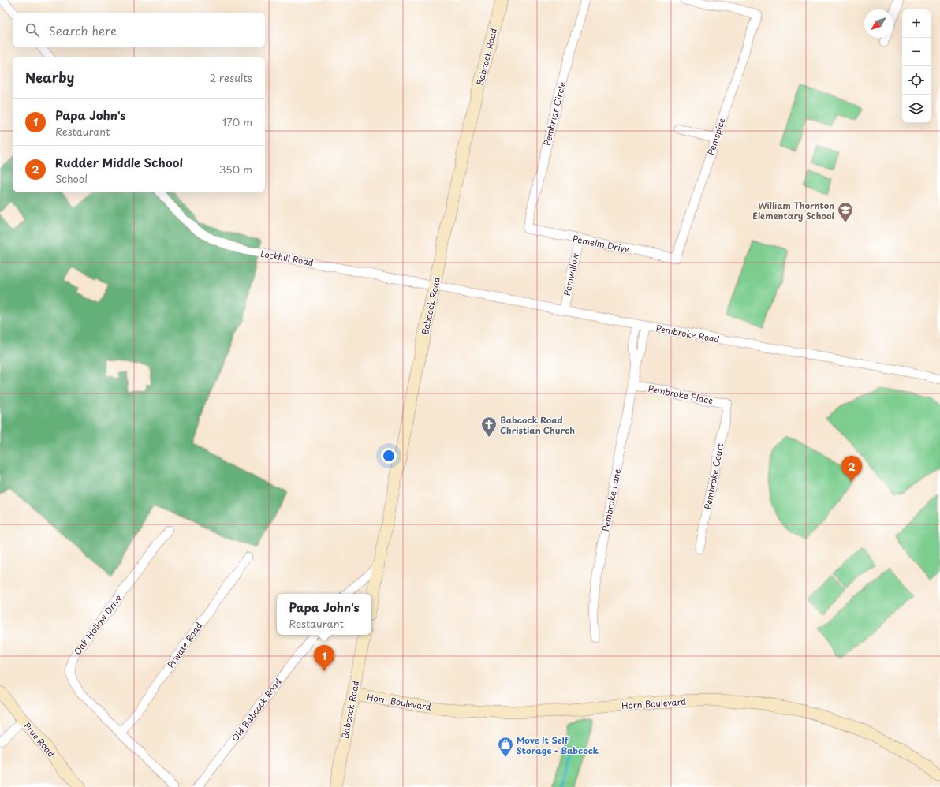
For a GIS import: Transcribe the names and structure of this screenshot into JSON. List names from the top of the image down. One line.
{"streets":{"main road":["Babcock Road","Horn Boulevard","Prue Road"],"street":["Pembriar Circle","Pemspice","Pemelm Drive","Lockhill Road","Pemwillow","Pembroke Road","Pembroke Place","Pembroke Court","Pembroke Lane","Oak Hollow Drive","Private Road","Old Babcock Road"]},"crossings":[["Babcock Road","Lockhill Road"],["Babcock Road","Pembroke Road"],["Babcock Road","Horn Boulevard"],["Pembriar Circle","Pemelm Drive"],["Pemspice","Pemelm Drive"],["Pemelm Drive","Pemwillow"],["Lockhill Road","Pembroke Road"],["Pemwillow","Pembroke Road"],["Pembroke Road","Pembroke Lane"],["Pembroke Place","Pembroke Court"],["Pembroke Place","Pembroke Lane"],["Oak Hollow Drive","Private Road"]],"places":{"school or university":["William Thornton Elementary School"],"church":["Babcock Road Christian Church"],"shop":["Move It Self Storage - Babcock"]},"north":"bottom left","page":{"map_buttons":["+","−"],"search":"Search here","heading":["Nearby","2 results"],"list":[{"mark":"1","name":"Papa John's","note":"Restaurant","value":"170 m"},{"mark":"2","name":"Rudder Middle School","note":"School","value":"350 m"}],"pins":["2","1"],"popup":["Papa John's","Restaurant"]}}
